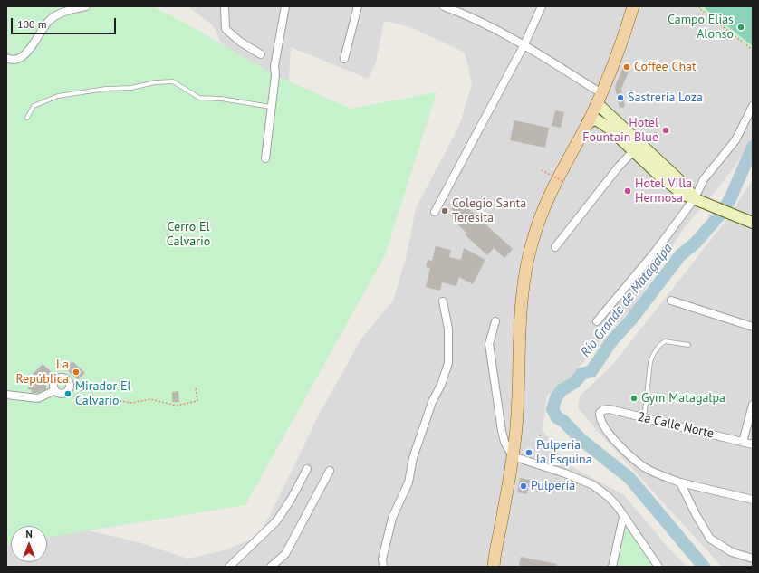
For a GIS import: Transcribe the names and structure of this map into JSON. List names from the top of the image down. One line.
{"streets":{"street":["2a Calle Norte"]},"water":["Río Grande de Matagalpa"],"parks":["Cerro El Calvario"],"places":["Campo Elias Alonso","Coffee Chat","Sastrería Loza","Hotel Fountain Blue","Hotel Villa Hermosa","Colegio Santa Teresita","La República","Mirador El Calvario","Gym Matagalpa","Pulpería la Esquina","Pulpería"],"scale_bar":"100 m","north":"top"}
